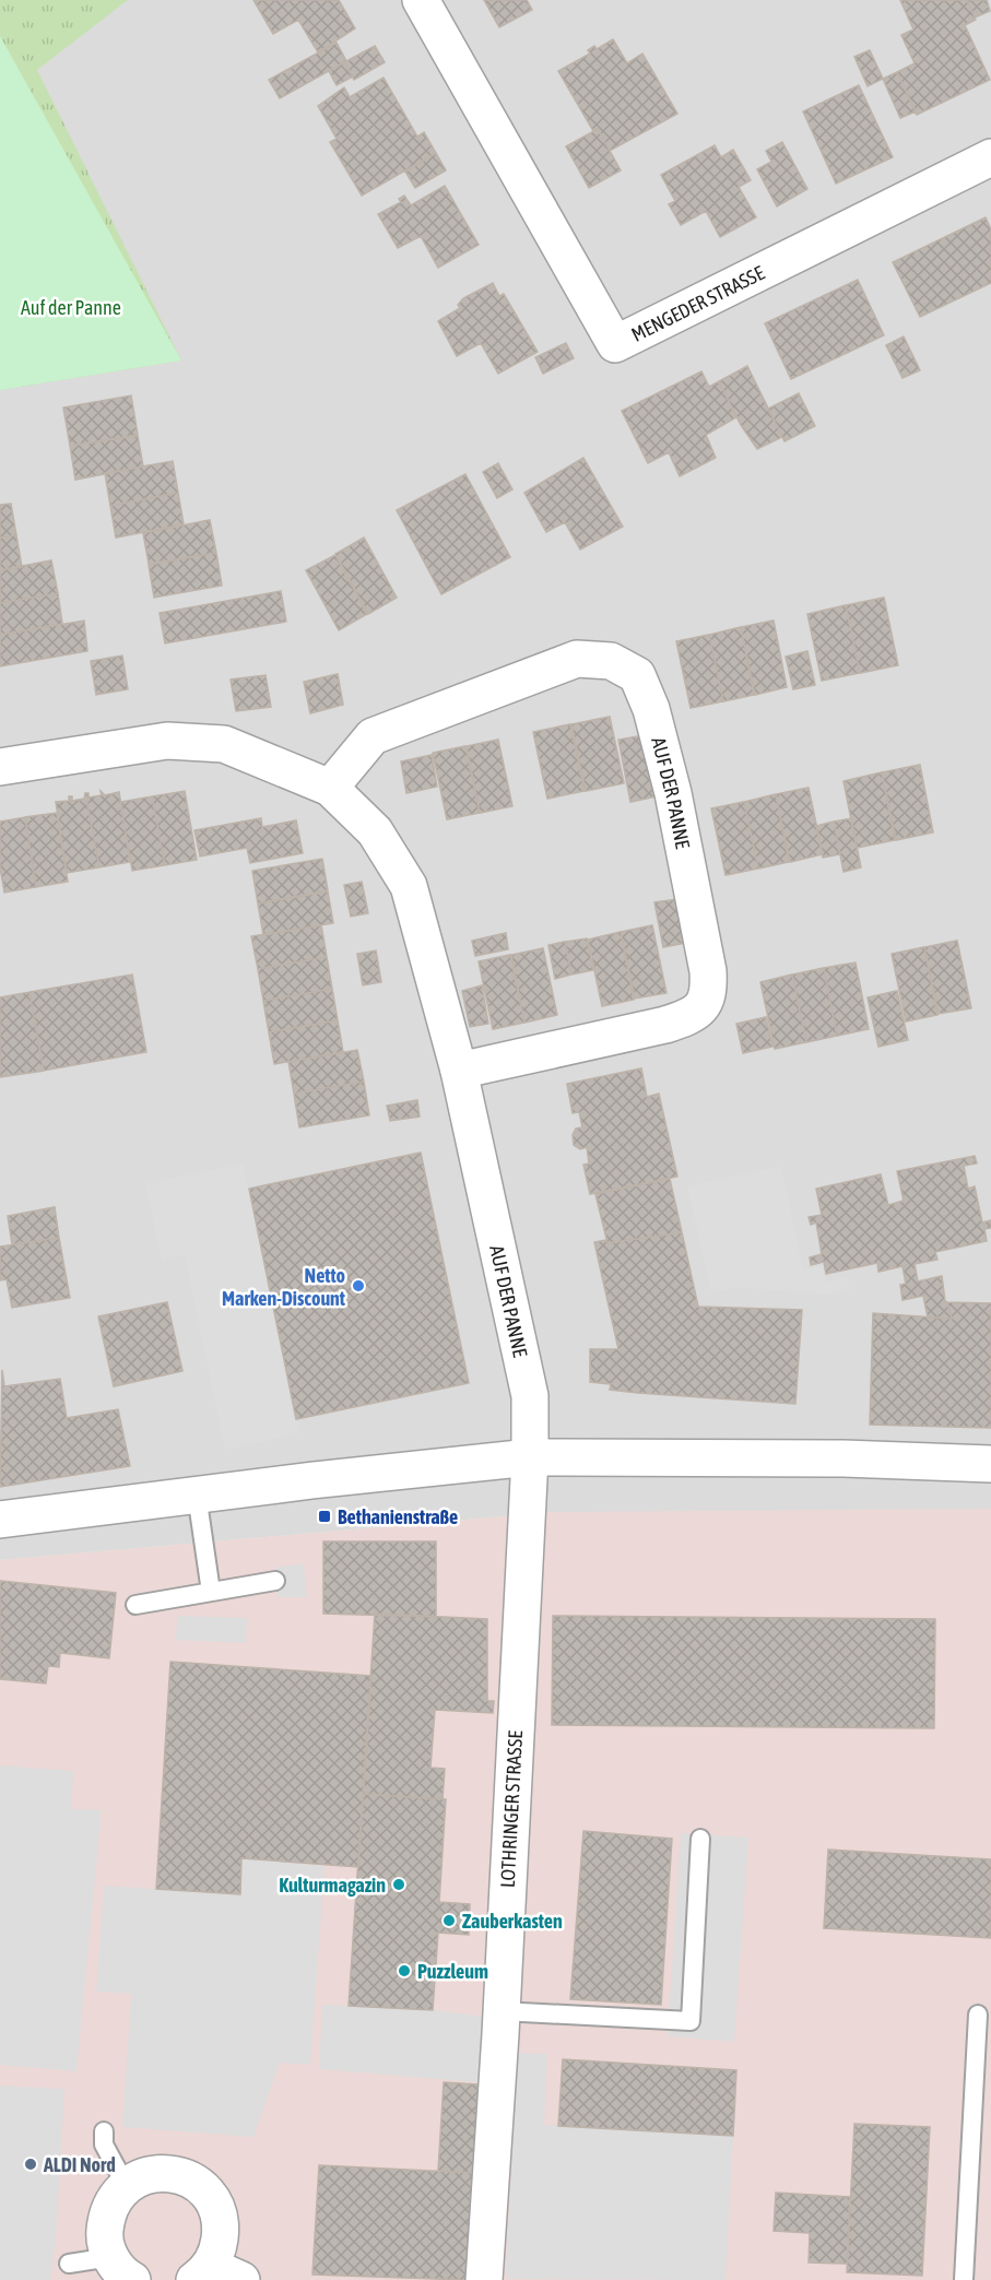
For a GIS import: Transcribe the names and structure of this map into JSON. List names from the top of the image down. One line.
{"streets":{"street":["MENGEDER STRASSE","AUF DER PANNE","LOTHRINGER STRASSE"]},"crossings":[["AUF DER PANNE","LOTHRINGER STRASSE"]],"parks":["Auf der Panne"],"places":{"other":["Netto Marken-Discount","Kulturmagazin","Zauberkasten","Puzzleum","ALDI Nord"],"transit":["Bethanienstraße"]}}
